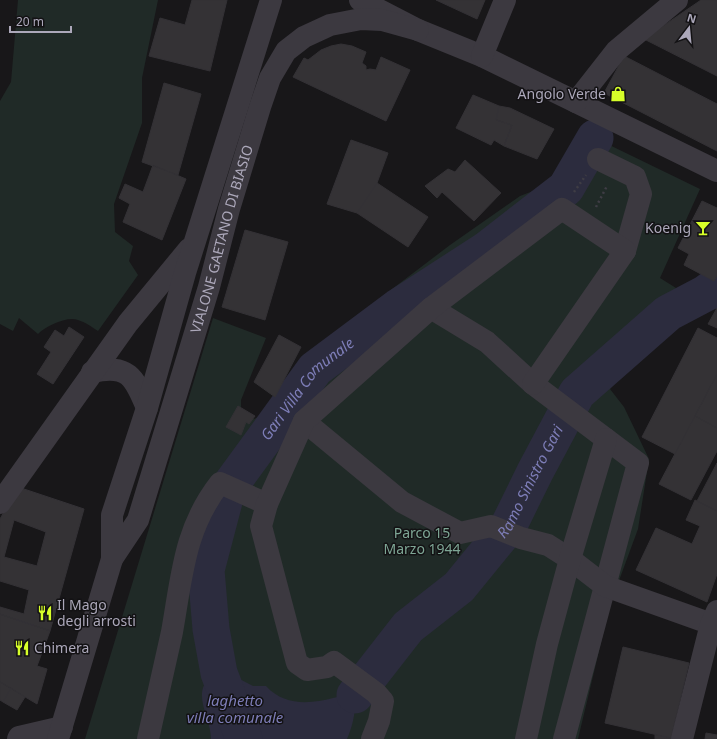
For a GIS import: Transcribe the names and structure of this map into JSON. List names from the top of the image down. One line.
{"streets":{"street":["VIALONE GAETANO DI BIASIO"]},"water":["Gari Villa Comunale","Ramo Sinistro Gari","laghetto villa comunale"],"parks":["Parco 15 Marzo 1944"],"places":{"shop":["Angolo Verde"],"bar":["Koenig"],"restaurant":["Il Mago degli arrosti","Chimera"]},"scale_bar":"20 m","north":"top"}
